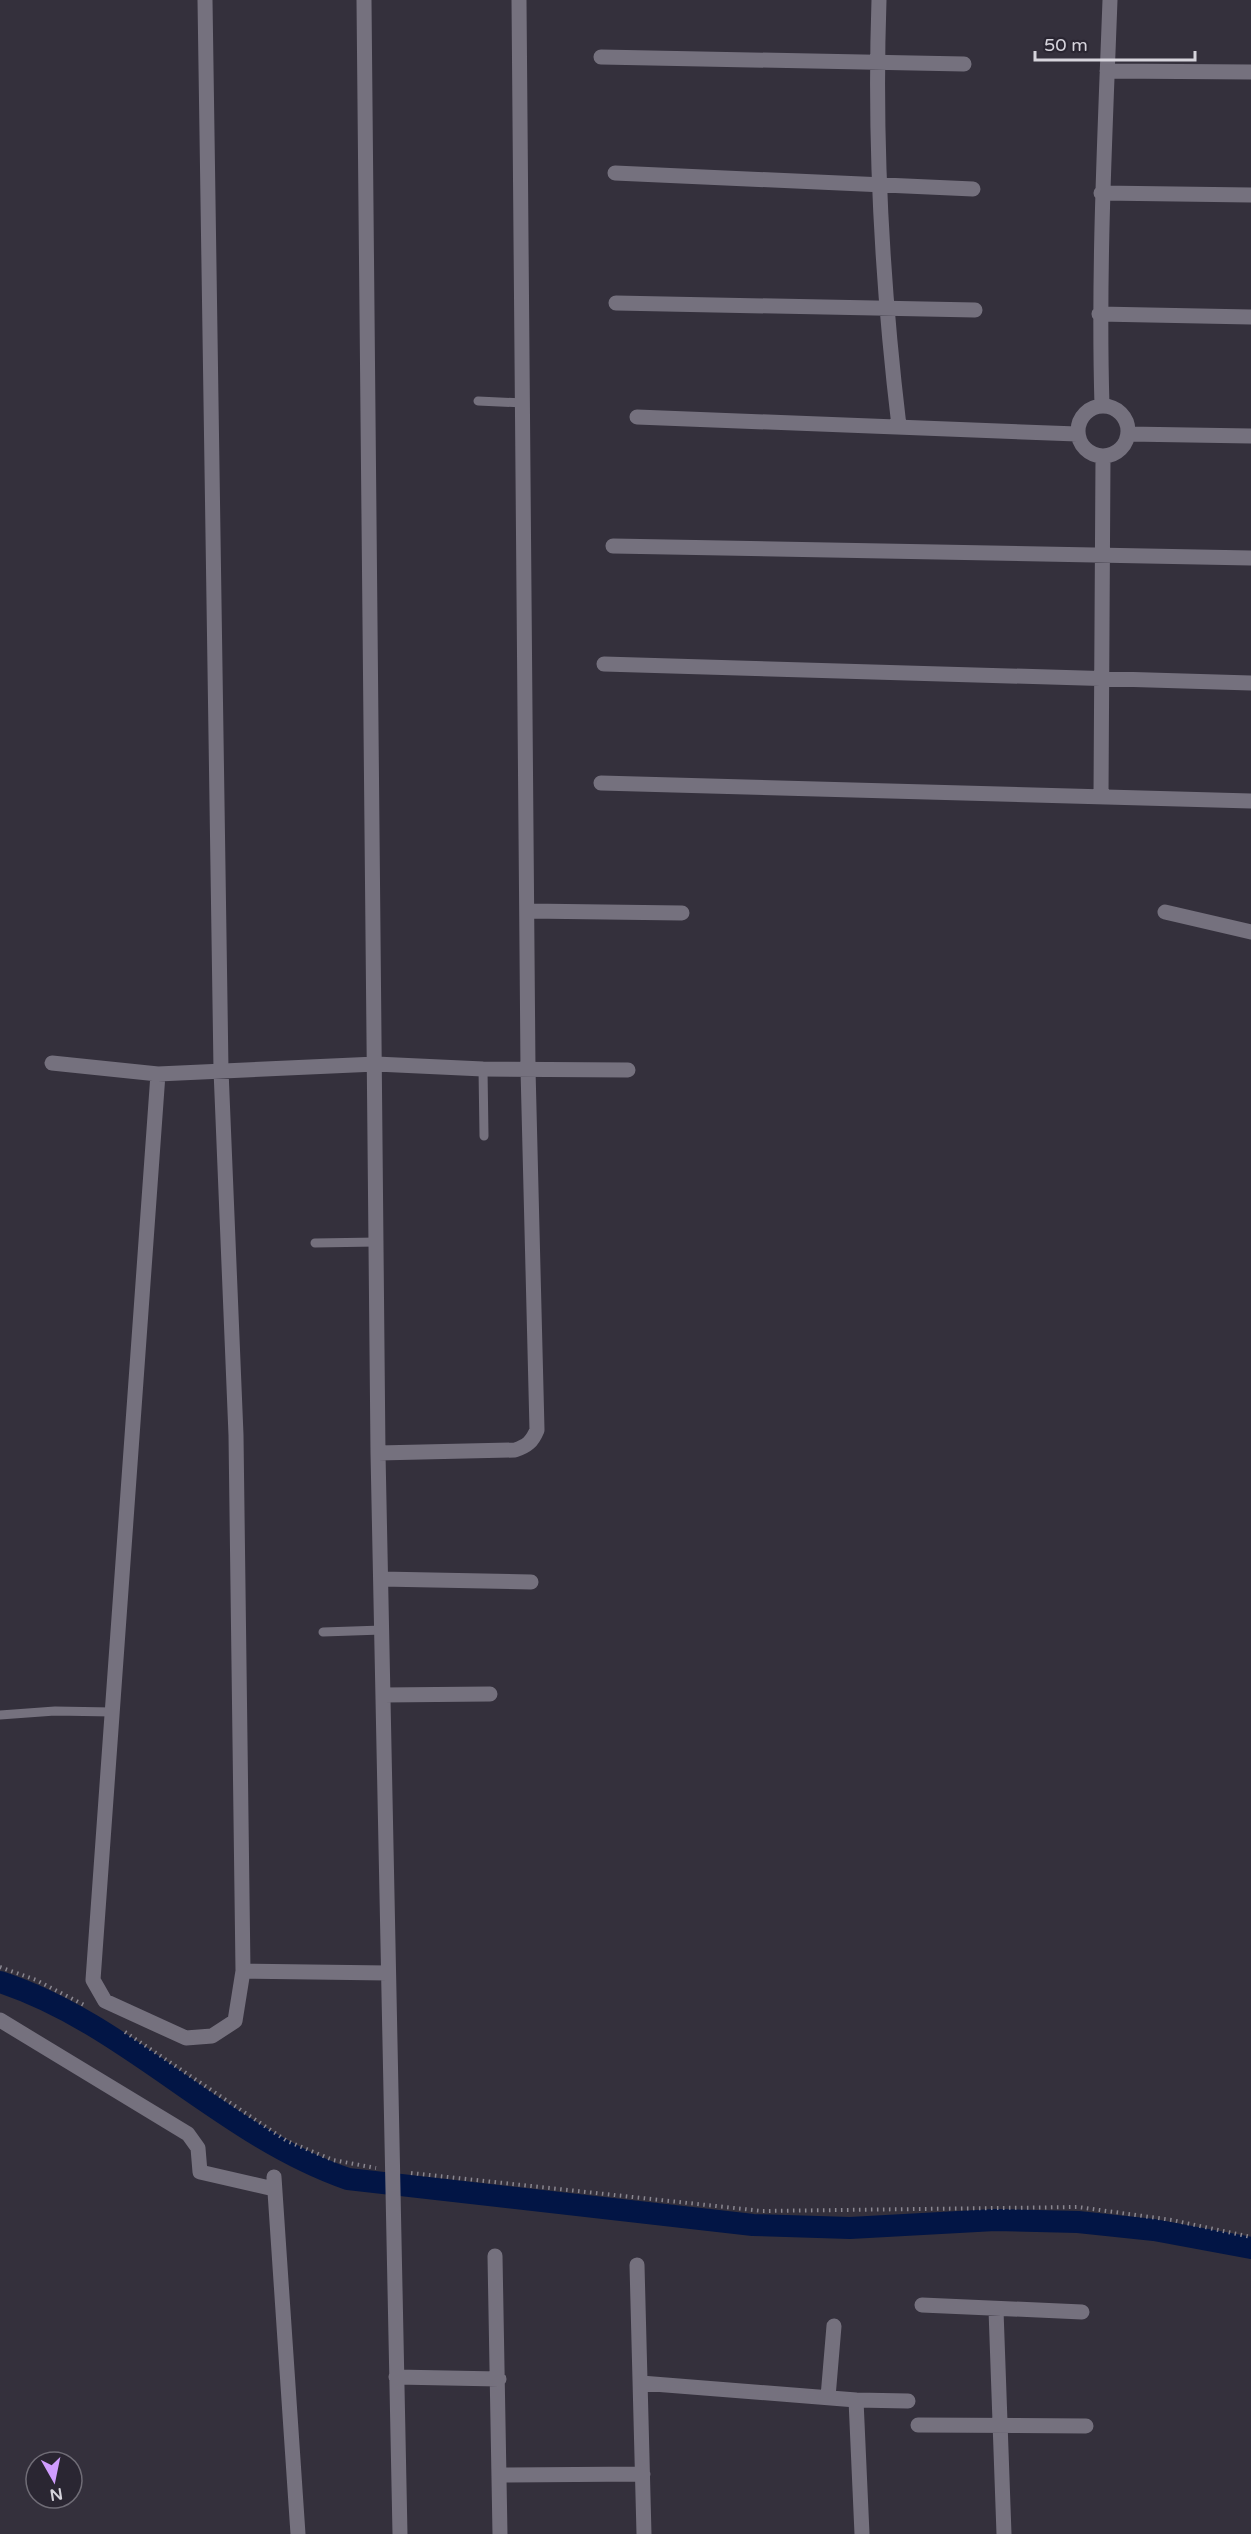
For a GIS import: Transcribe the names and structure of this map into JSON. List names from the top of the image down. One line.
{"scale_bar":"50 m","north":"bottom"}
